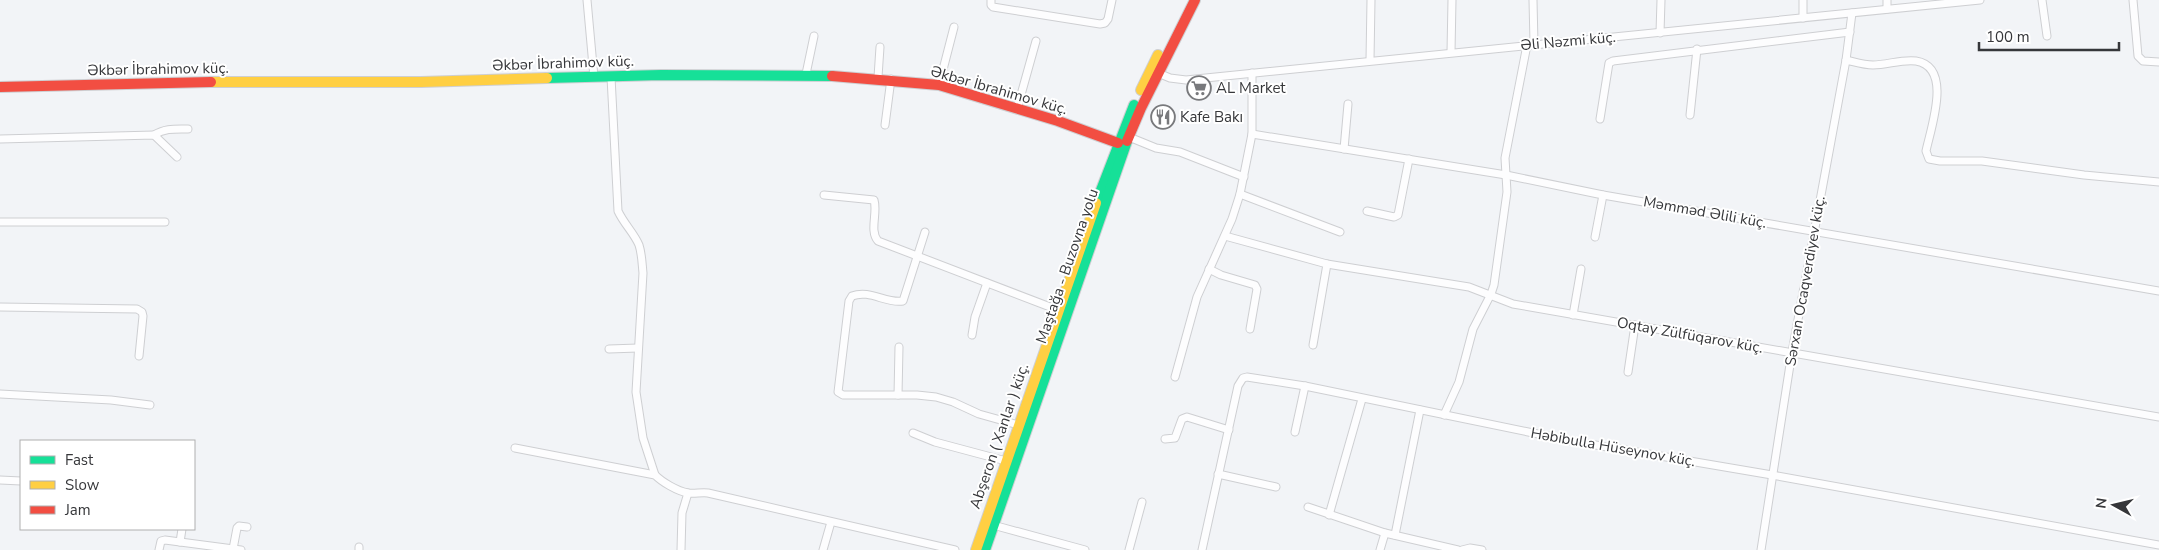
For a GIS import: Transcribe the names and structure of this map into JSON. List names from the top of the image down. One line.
{"streets":{"main road":["Əkbər İbrahimov küç.","Maştağa - Buzovna yolu","Abşeron ( Xanlar ) küç."],"street":["Əli Nəzmi küç.","Məmməd Əlili küç.","Sərxan Ocaqverdiyev küç.","Oqtay Zülfüqarov küç.","Həbibulla Hüseynov küç."]},"crossings":[["Əli Nəzmi küç.","Maştağa - Buzovna yolu"],["Əli Nəzmi küç.","Sərxan Ocaqverdiyev küç."],["Əli Nəzmi küç.","Abşeron ( Xanlar ) küç."],["Əkbər İbrahimov küç.","Abşeron ( Xanlar ) küç."],["Məmməd Əlili küç.","Sərxan Ocaqverdiyev küç."],["Maştağa - Buzovna yolu","Abşeron ( Xanlar ) küç."],["Sərxan Ocaqverdiyev küç.","Oqtay Zülfüqarov küç."],["Sərxan Ocaqverdiyev küç.","Həbibulla Hüseynov küç."]],"places":{"supermarket":["AL Market"],"restaurant":["Kafe Bakı"]},"legend":["Fast","Slow","Jam"],"scale_bar":"100 m","north":"left"}
